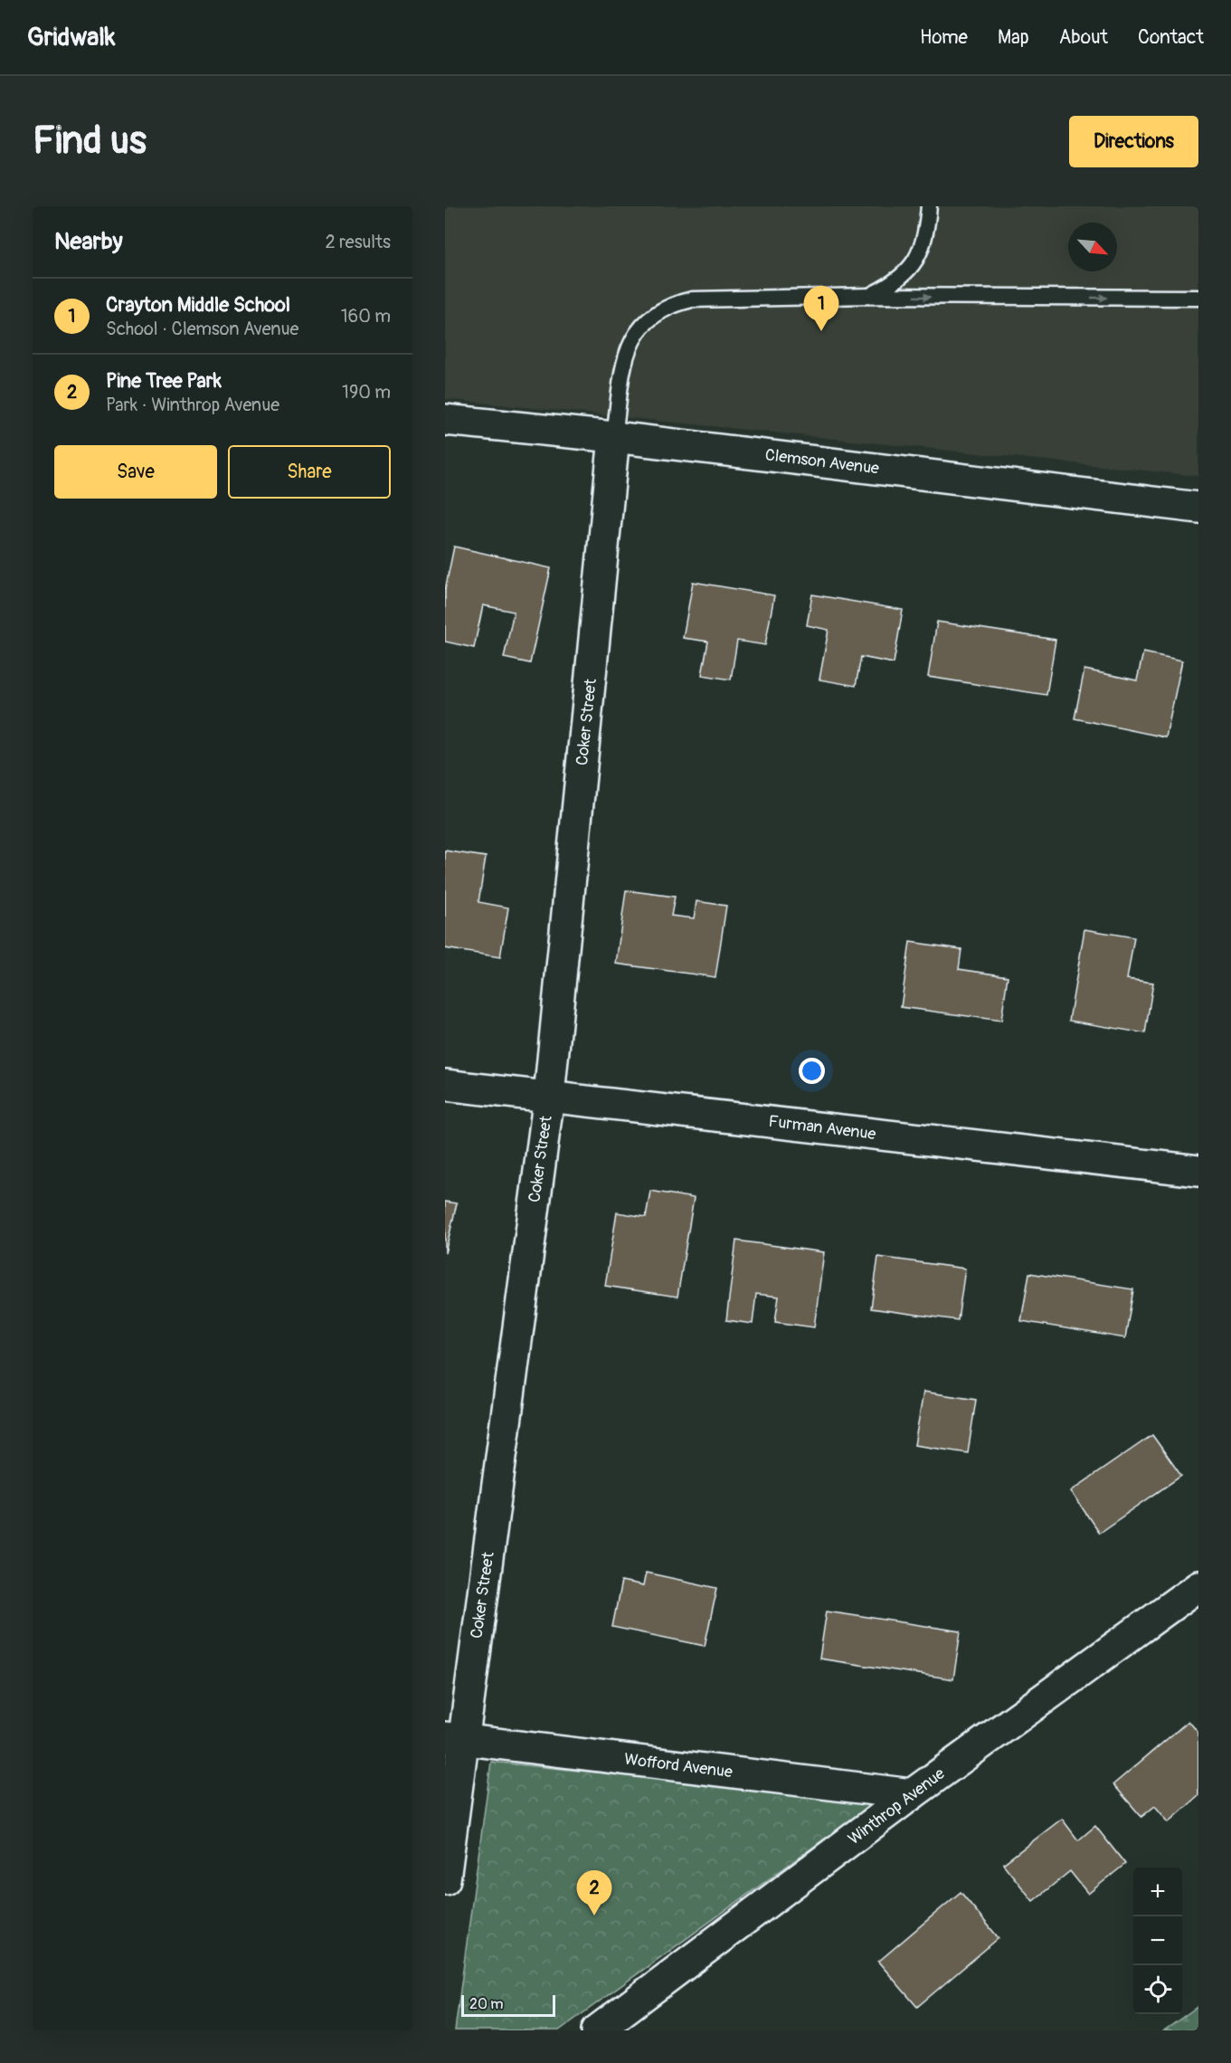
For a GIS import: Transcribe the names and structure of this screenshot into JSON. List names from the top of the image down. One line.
{"streets":{"street":["Clemson Avenue","Coker Street","Furman Avenue","Wofford Avenue","Winthrop Avenue"]},"crossings":[["Clemson Avenue","Coker Street"],["Coker Street","Furman Avenue"],["Coker Street","Wofford Avenue"],["Wofford Avenue","Winthrop Avenue"]],"scale_bar":"20 m","north":"bottom right","page":{"header":"Gridwalk","nav":["Home","Map","About","Contact"],"buttons":["Directions",["Save","Share"]],"title":"Find us","heading":["Nearby","2 results"],"list":[{"mark":"1","name":"Crayton Middle School","note":"School · Clemson Avenue","value":"160 m"},{"mark":"2","name":"Pine Tree Park","note":"Park · Winthrop Avenue","value":"190 m"}],"pins":["1","2"],"map_buttons":["+","−"],"scale":"20 m"}}
